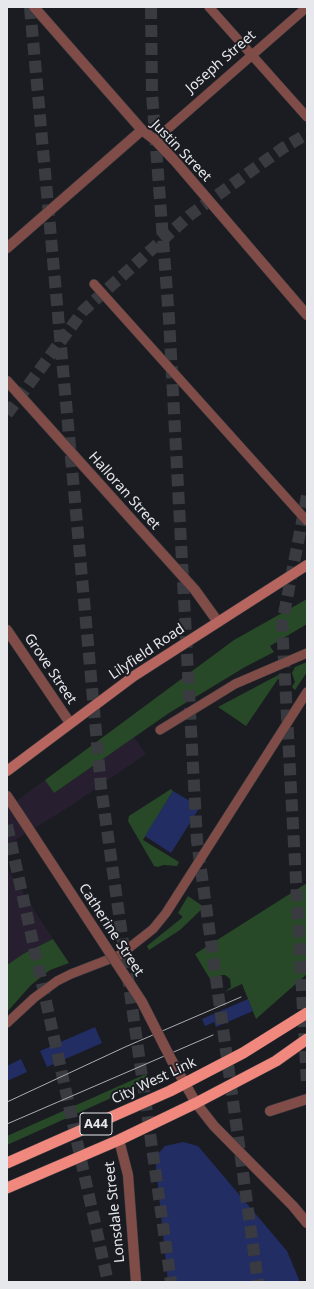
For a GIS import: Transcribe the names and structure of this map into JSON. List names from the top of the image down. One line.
{"streets":{"highway":["City West Link","A44"],"main road":["Lilyfield Road"],"street":["Justin Street","Halloran Street","Grove Street","Catherine Street","Lonsdale Street"],"lane":["Joseph Street"]},"crossings":[["Joseph Street","Justin Street"],["Halloran Street","Lilyfield Road"],["Lilyfield Road","Grove Street"],["Catherine Street","City West Link"],["Catherine Street","A44"],["A44","Lonsdale Street"]]}
